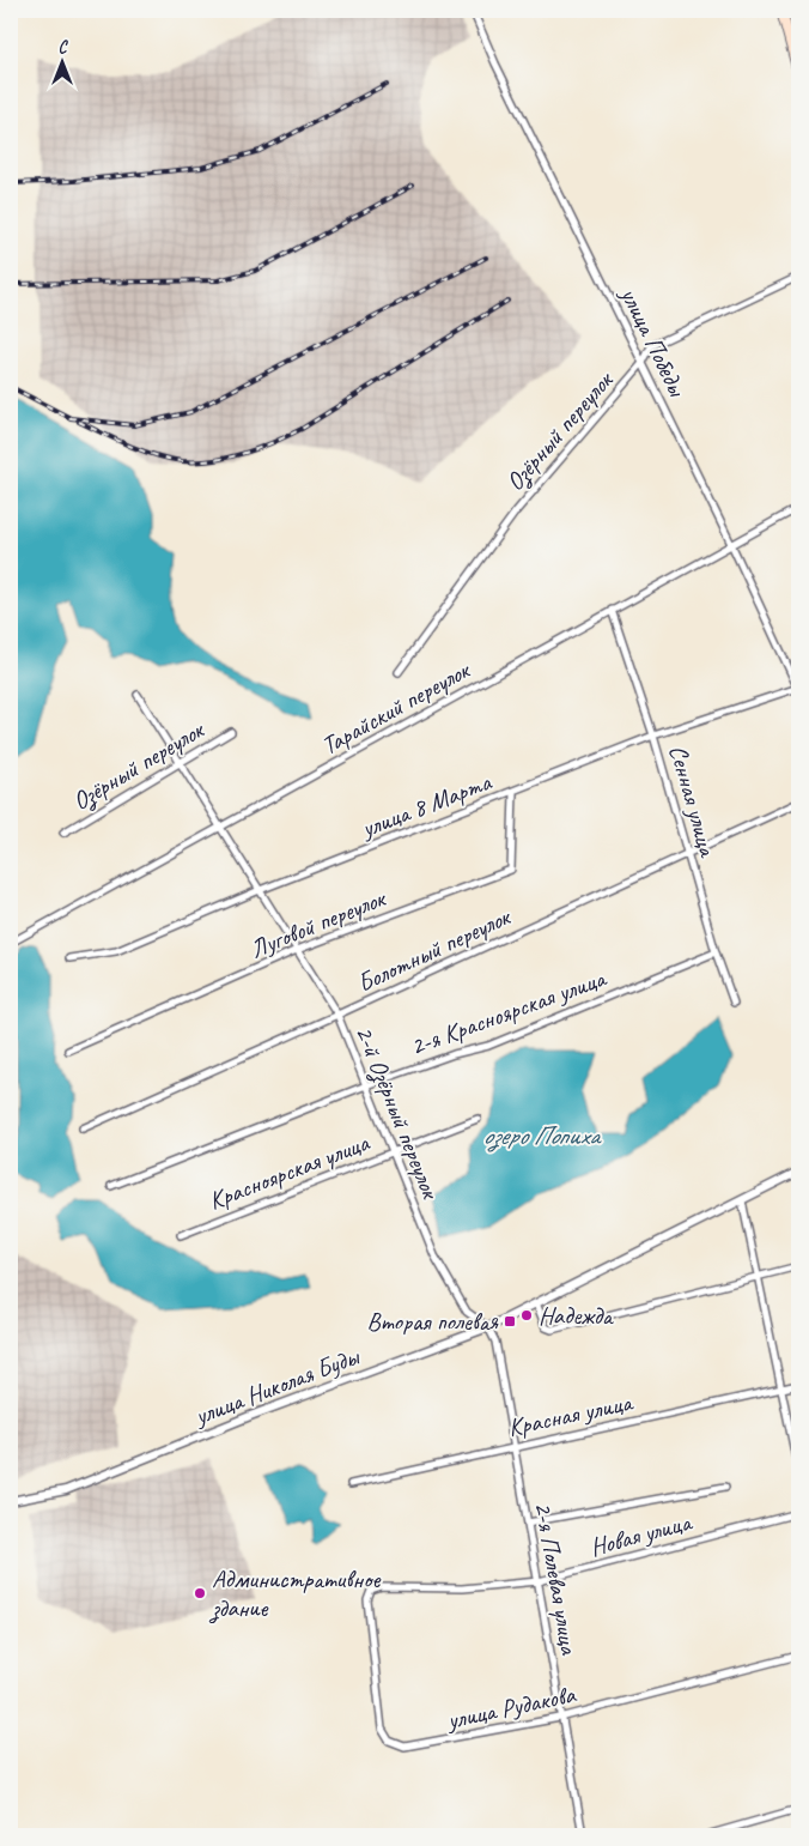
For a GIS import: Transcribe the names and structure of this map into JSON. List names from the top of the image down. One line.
{"streets":{"street":["улица Победы","Озёрный переулок","Тарайский переулок","Сенная улица","улица 8 Марта","Луговой переулок","Болотный переулок","2-я Красноярская улица","2-й Озёрный переулок","Красноярская улица","улица Николая Буды","Красная улица","Новая улица","2-я Полевая улица","улица Рудакова"]},"crossings":[["улица Победы","Озёрный переулок"],["улица Победы","Тарайский переулок"],["улица Победы","улица 8 Марта"],["Озёрный переулок","2-й Озёрный переулок"],["Тарайский переулок","Сенная улица"],["Тарайский переулок","2-й Озёрный переулок"],["Сенная улица","улица 8 Марта"],["Сенная улица","Болотный переулок"],["Сенная улица","2-я Красноярская улица"],["улица 8 Марта","Луговой переулок"],["улица 8 Марта","2-й Озёрный переулок"],["Луговой переулок","2-й Озёрный переулок"],["Болотный переулок","2-й Озёрный переулок"],["2-я Красноярская улица","2-й Озёрный переулок"],["2-й Озёрный переулок","Красноярская улица"],["2-й Озёрный переулок","улица Николая Буды"],["2-й Озёрный переулок","2-я Полевая улица"],["улица Николая Буды","2-я Полевая улица"],["Красная улица","2-я Полевая улица"],["Новая улица","2-я Полевая улица"],["Новая улица","улица Рудакова"],["2-я Полевая улица","улица Рудакова"]],"water":["озеро Попиха"],"places":{"other":["Надежда","Административное здание"],"transit":["Вторая полевая"]},"north":"top"}
